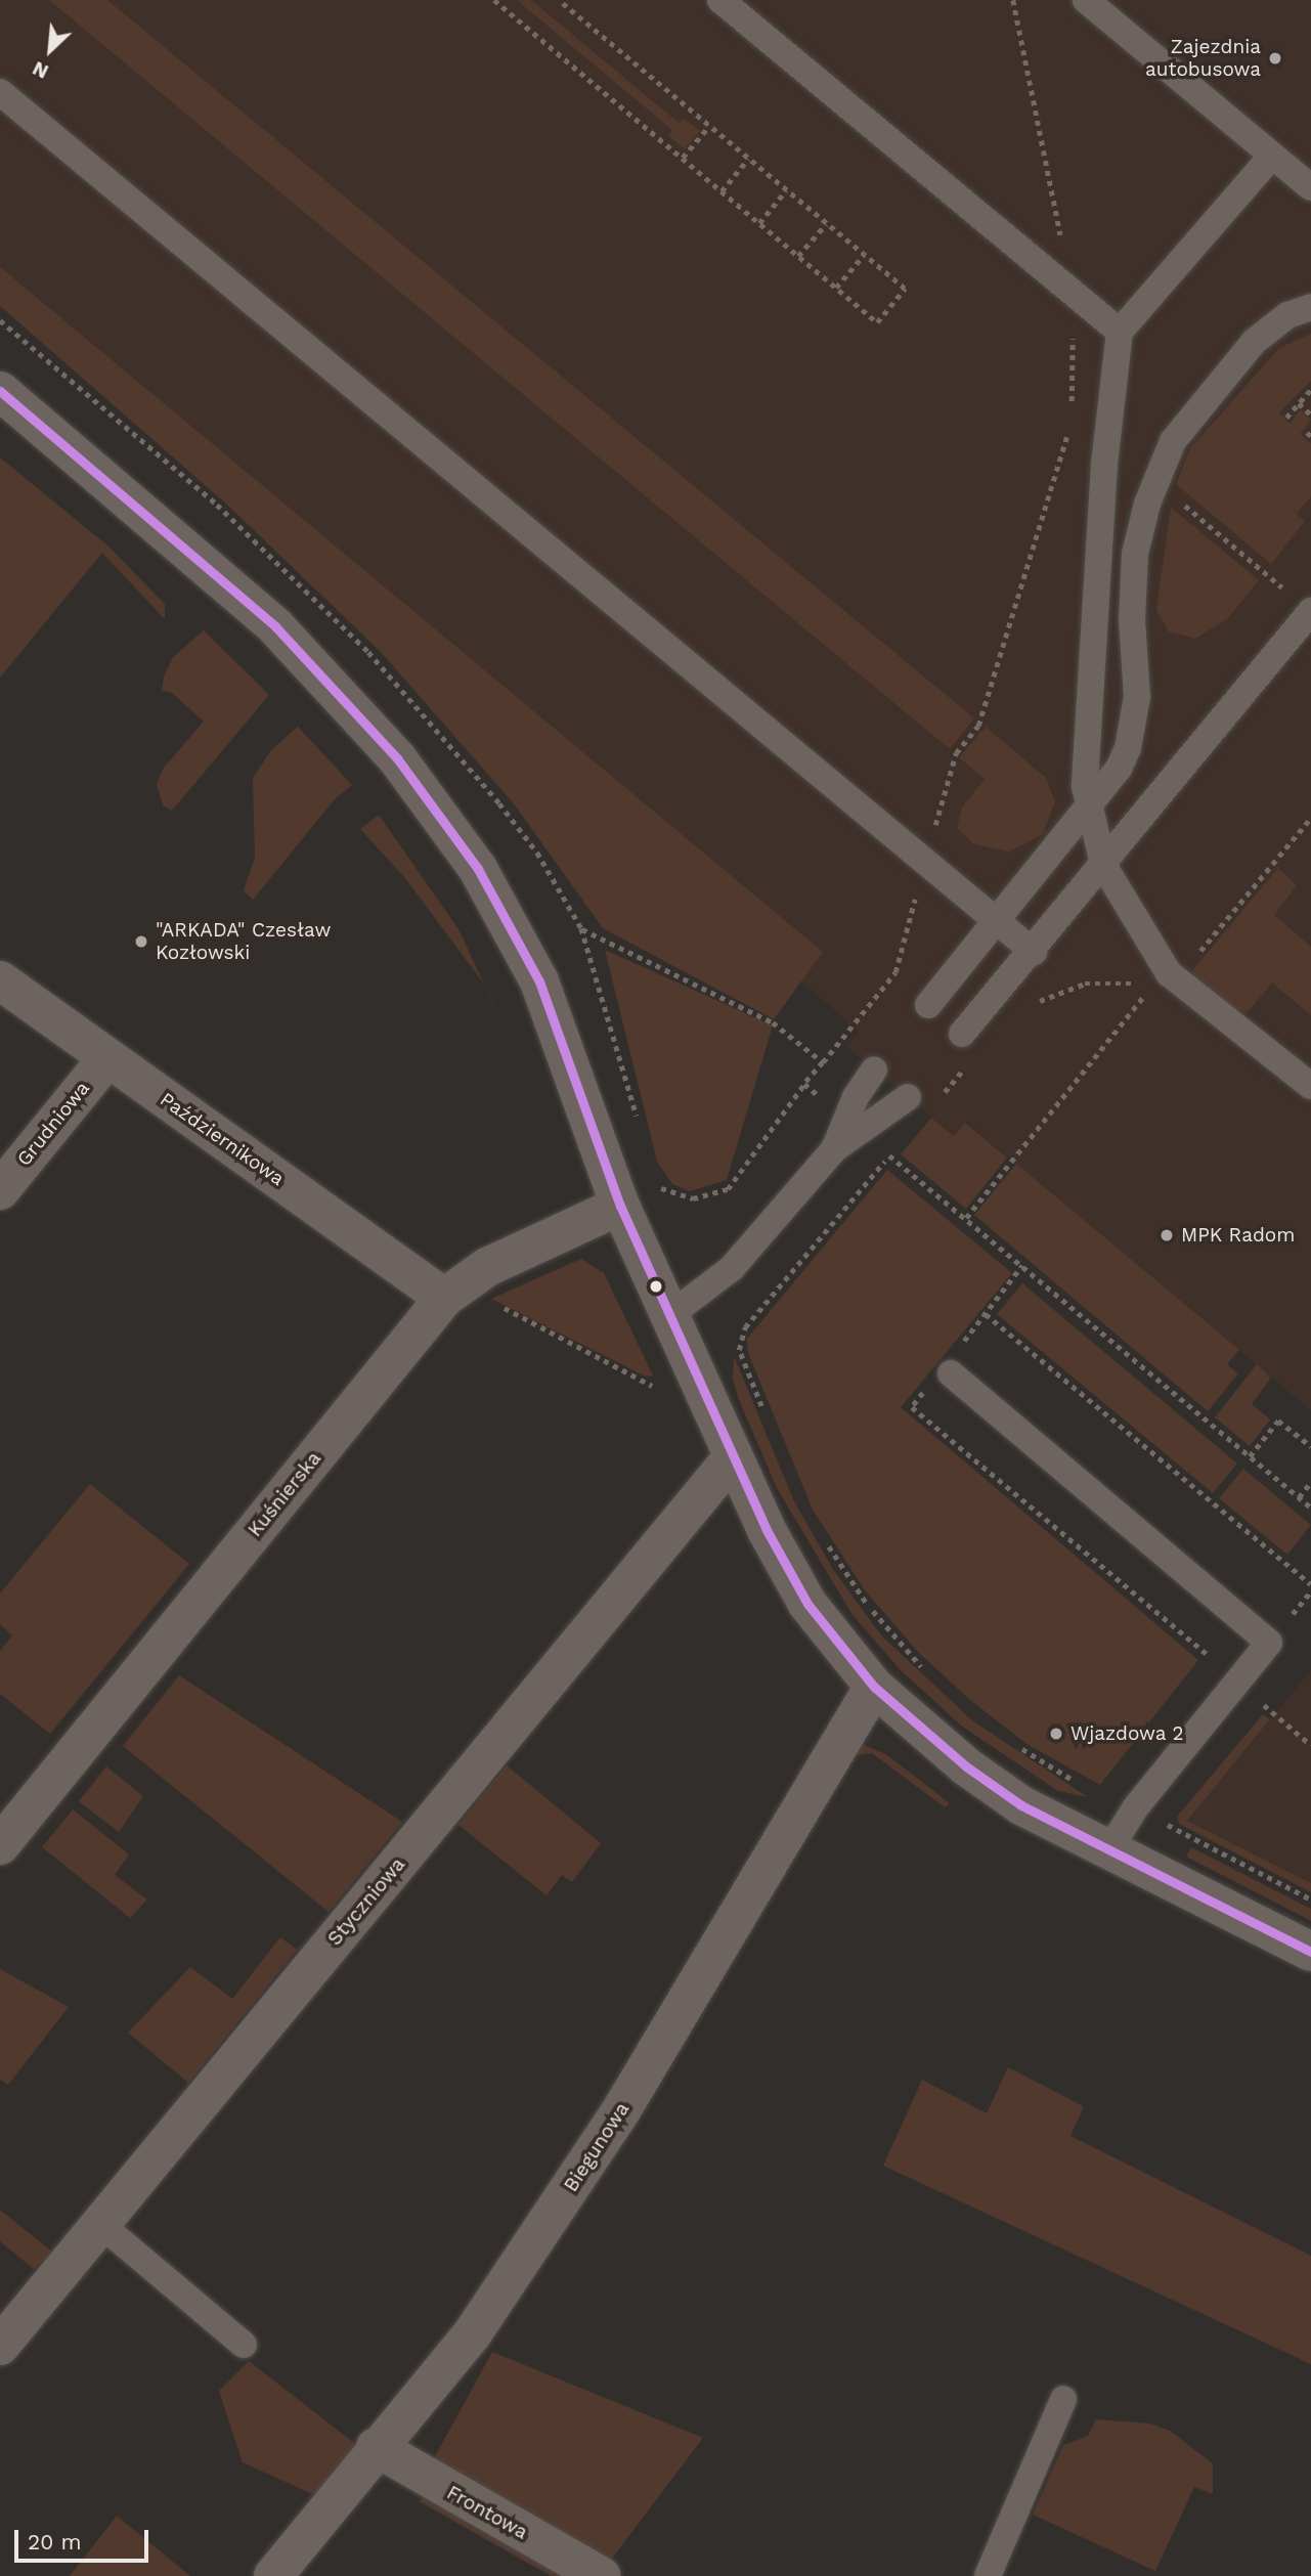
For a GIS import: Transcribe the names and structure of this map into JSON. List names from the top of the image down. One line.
{"streets":{"street":["Grudniowa","Październikowa","Kuśnierska","Styczniowa","Biegunowa","Frontowa"]},"crossings":[["Grudniowa","Październikowa"],["Październikowa","Kuśnierska"],["Biegunowa","Frontowa"]],"places":["Zajezdnia autobusowa","\"ARKADA\" Czesław Kozłowski","MPK Radom","Wjazdowa 2"],"scale_bar":"20 m","north":"bottom left"}
